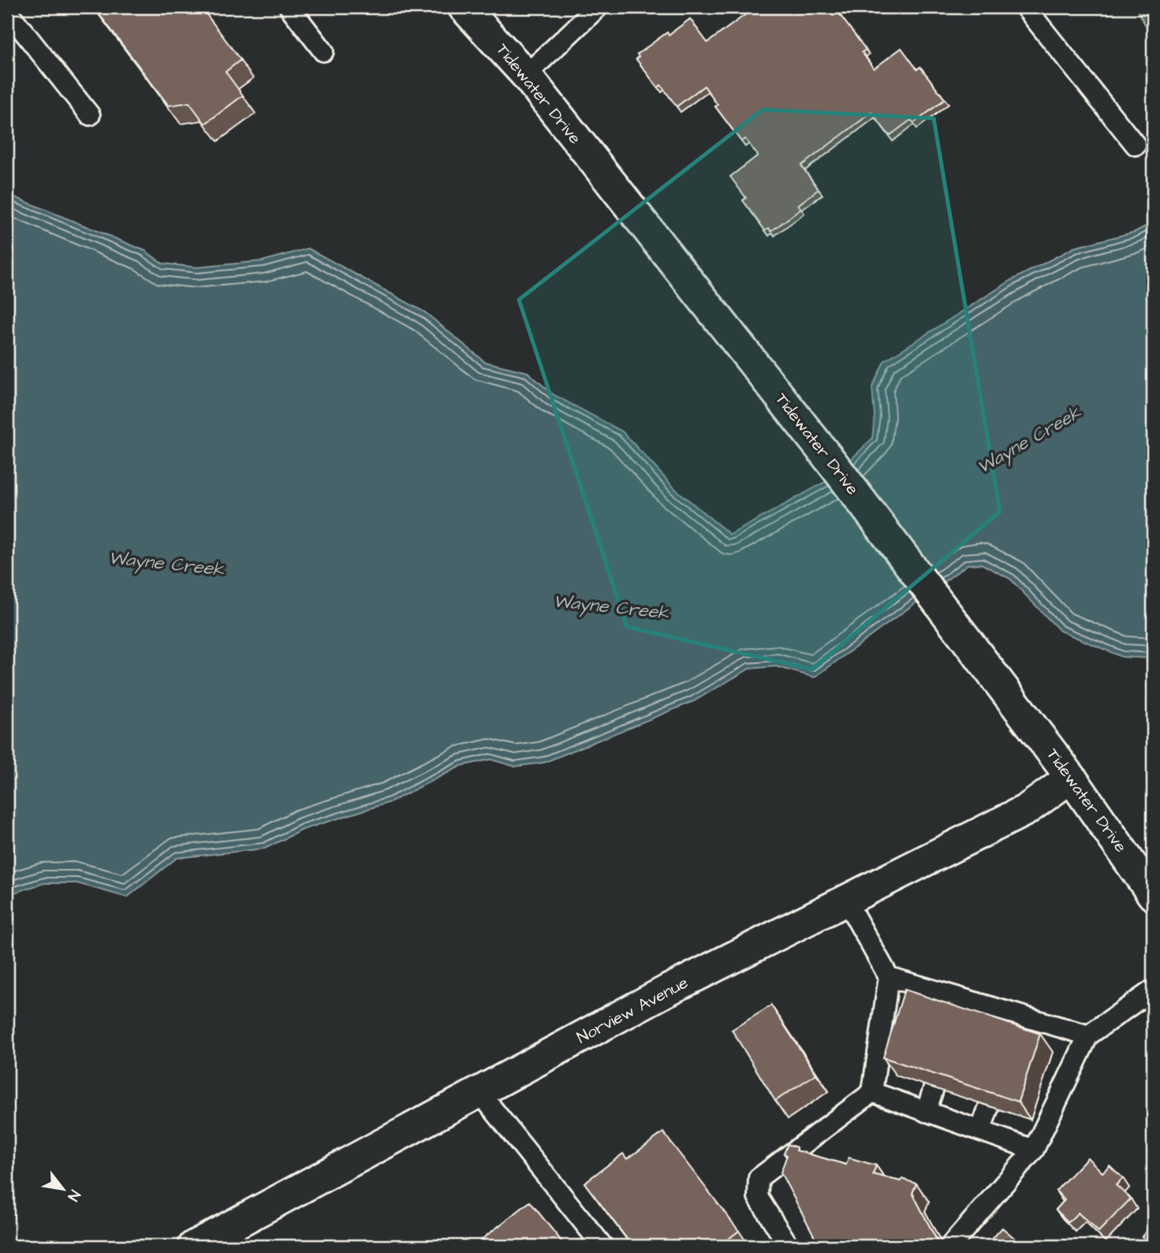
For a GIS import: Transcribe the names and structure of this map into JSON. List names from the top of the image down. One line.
{"streets":{"main road":["Tidewater Drive","Norview Avenue"]},"crossings":[["Tidewater Drive","Norview Avenue"]],"water":["Wayne Creek"],"north":"bottom right"}
